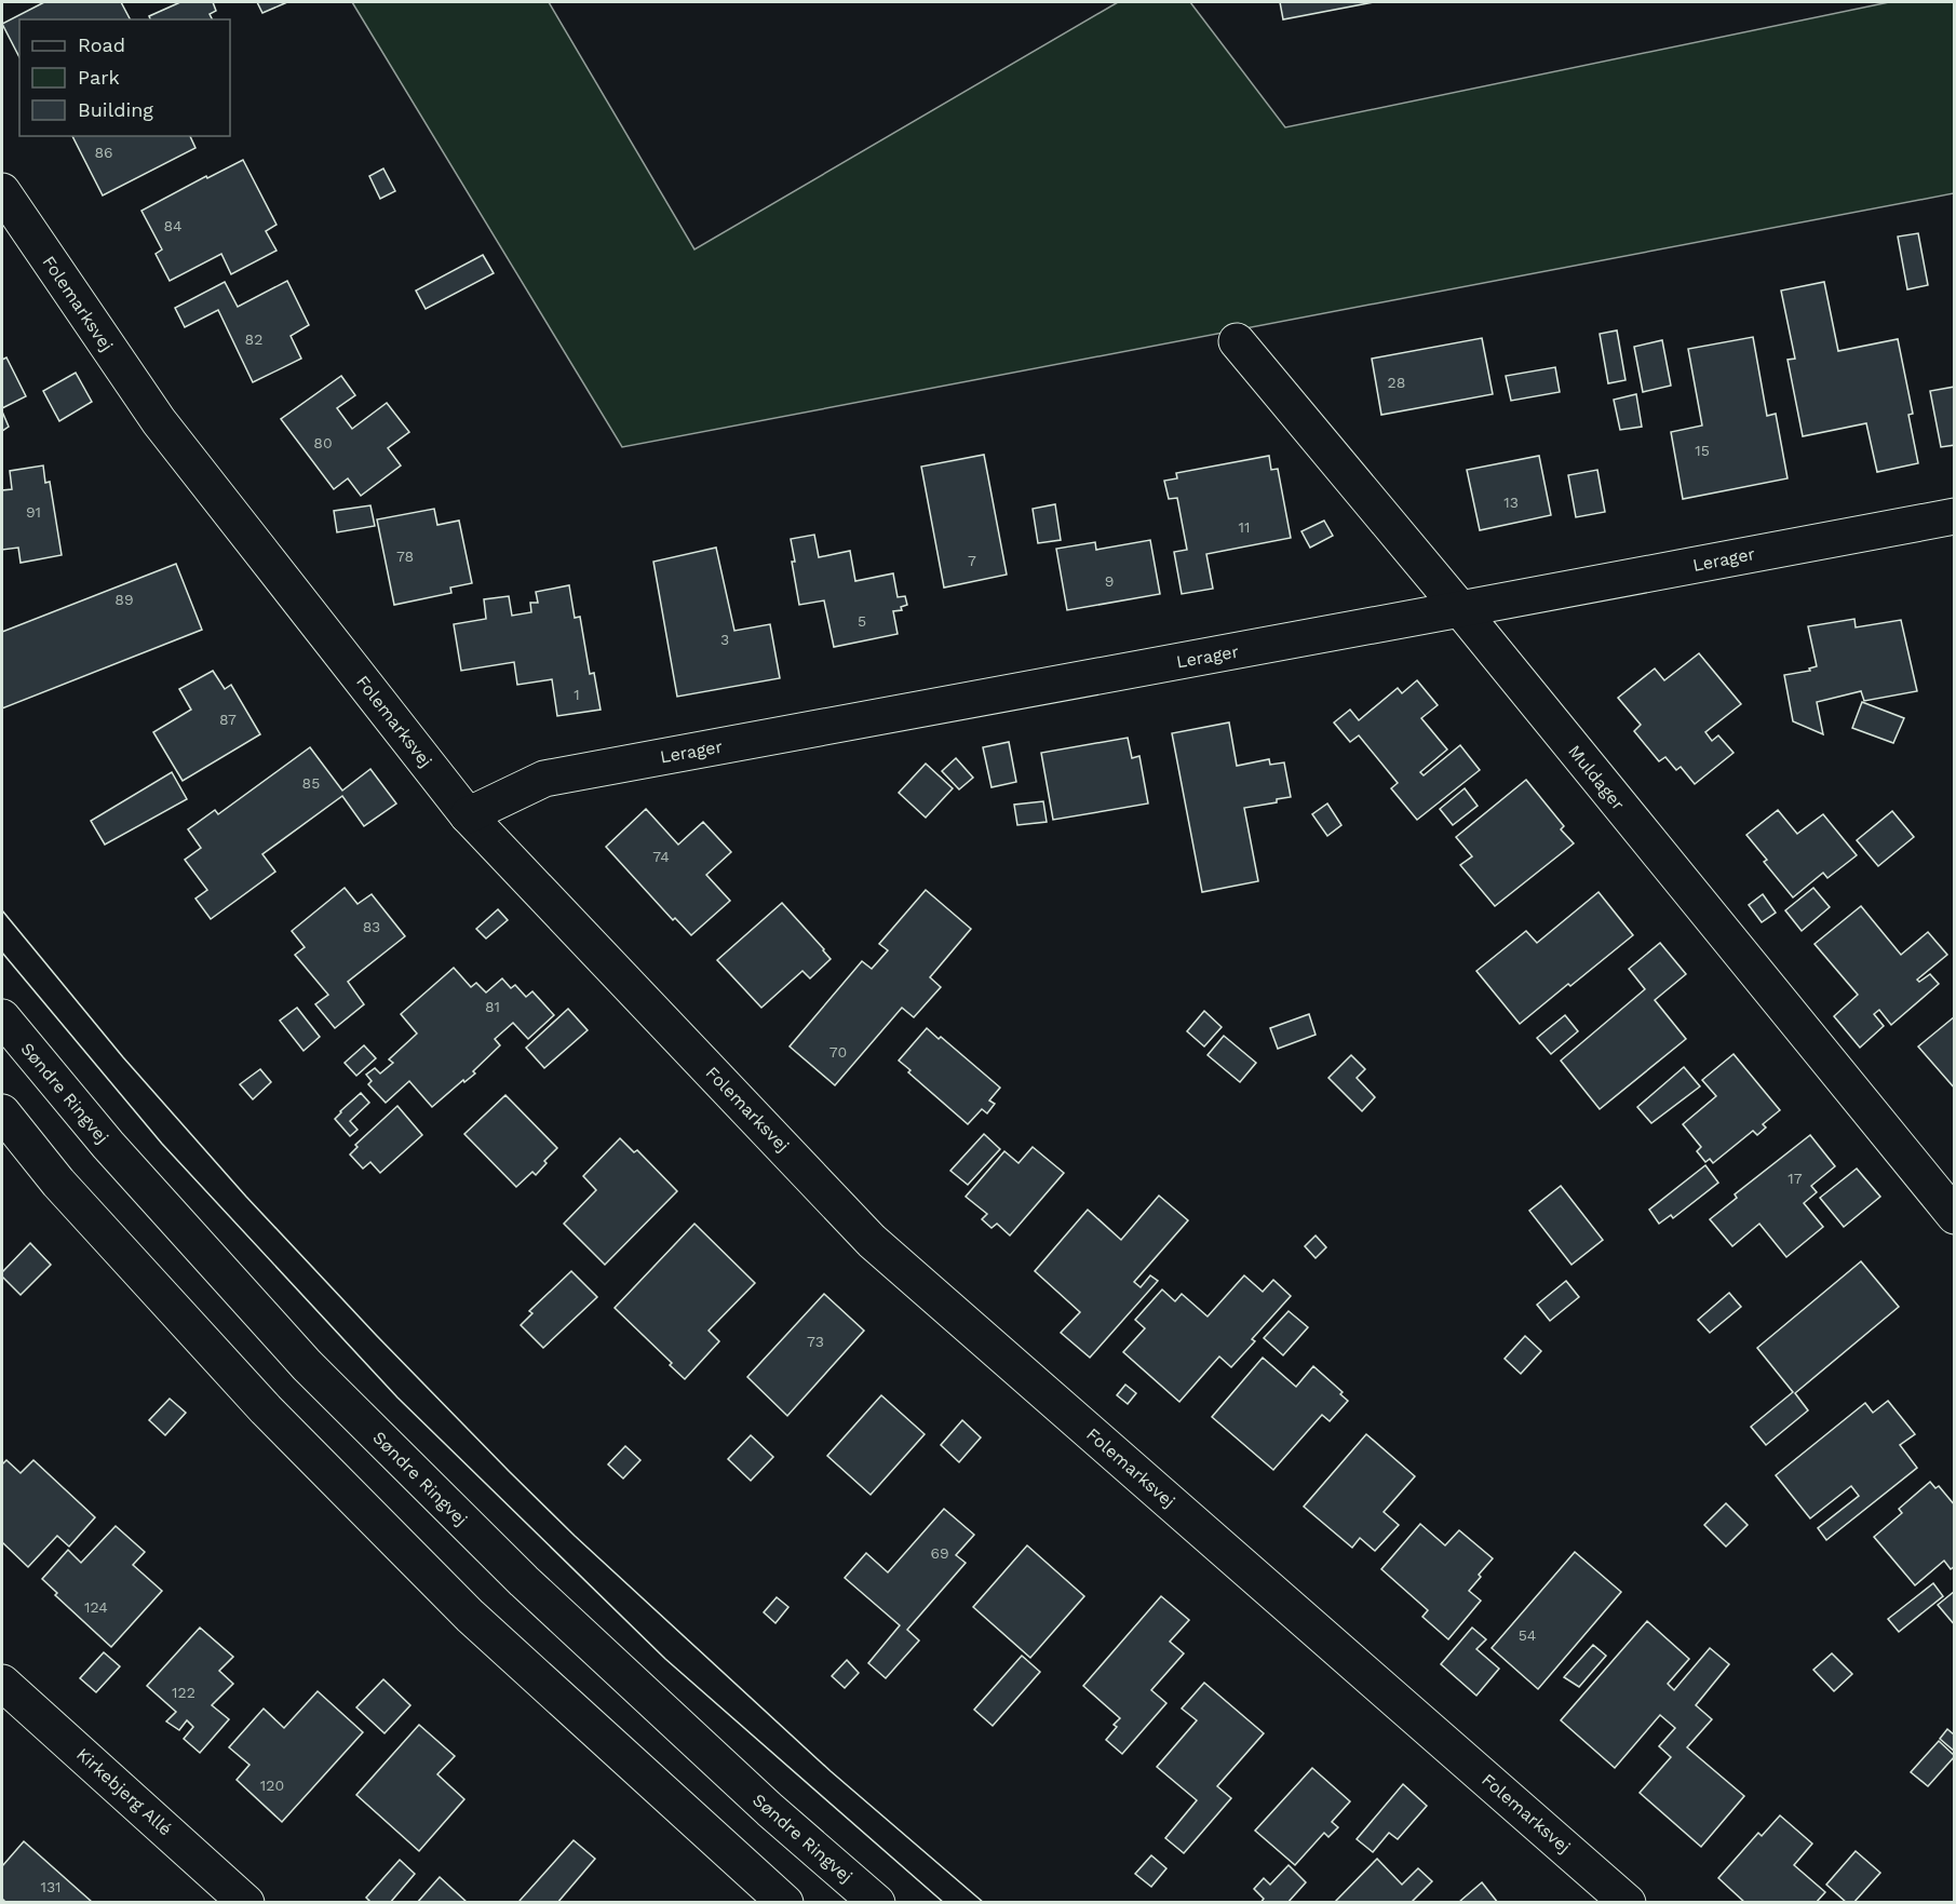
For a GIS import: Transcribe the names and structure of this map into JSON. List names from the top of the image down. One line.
{"streets":{"street":["Folemarksvej","Lerager","Muldager","Søndre Ringvej","Kirkebjerg Allé"]},"crossings":[["Folemarksvej","Lerager"],["Lerager","Muldager"]],"house_numbers":["86","84","82","28","80","15","13","91","11","78","7","9","89","5","3","1","87","85","74","83","81","70","17","73","69","124","54","122","120","131"],"legend":["Road","Park","Building"]}
